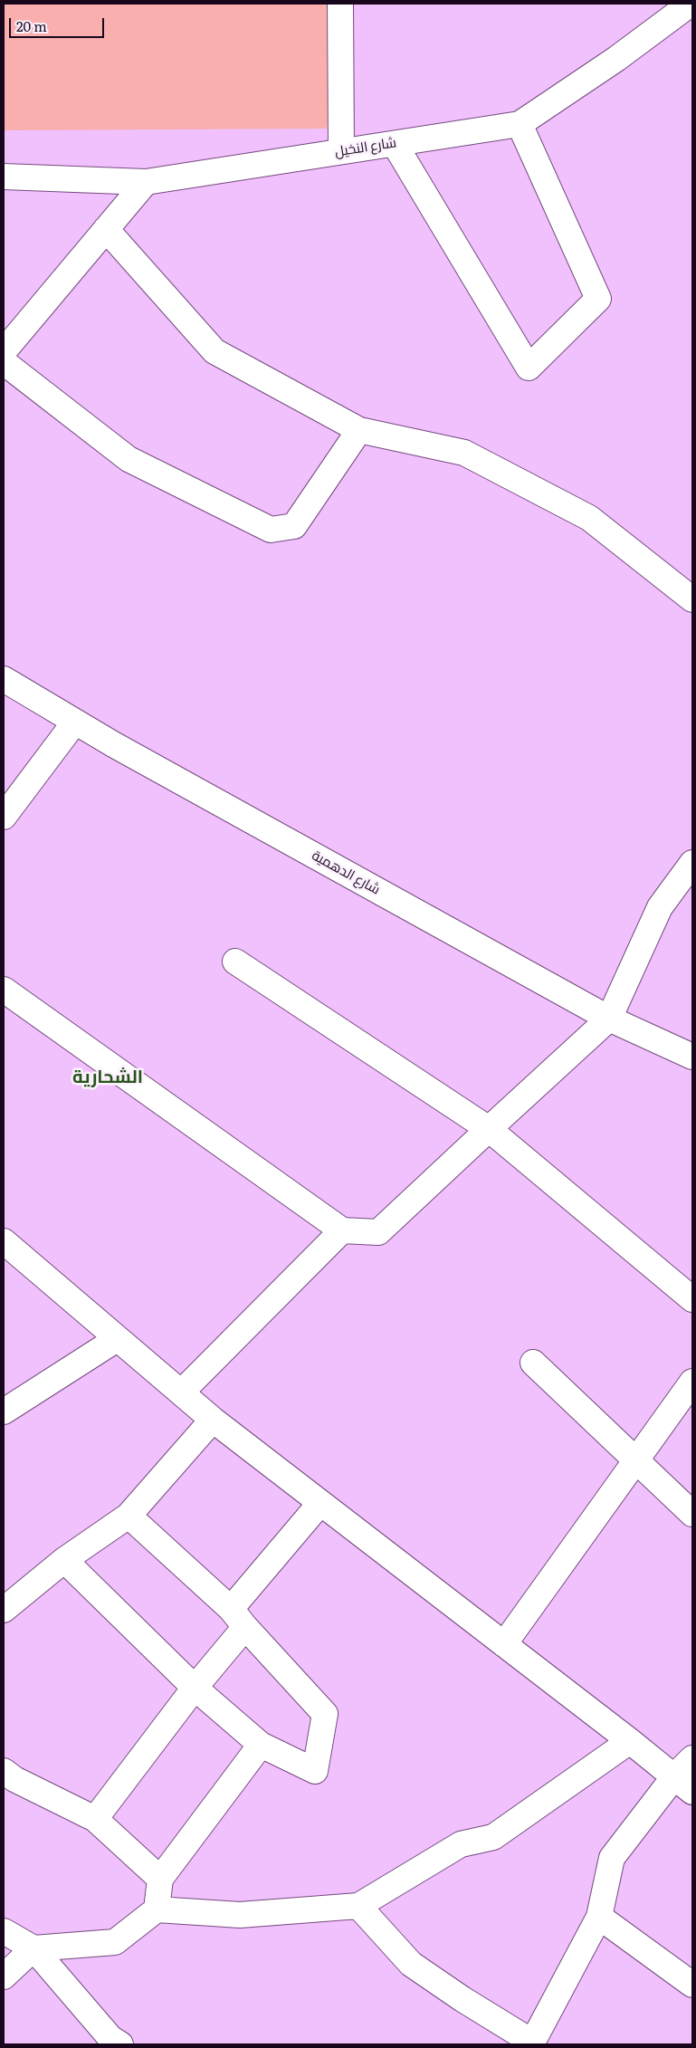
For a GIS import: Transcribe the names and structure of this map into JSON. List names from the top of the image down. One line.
{"streets":{"street":["شارع النخيل","شارع الدهمية"]},"districts":["الشحارية"],"scale_bar":"20 m"}
